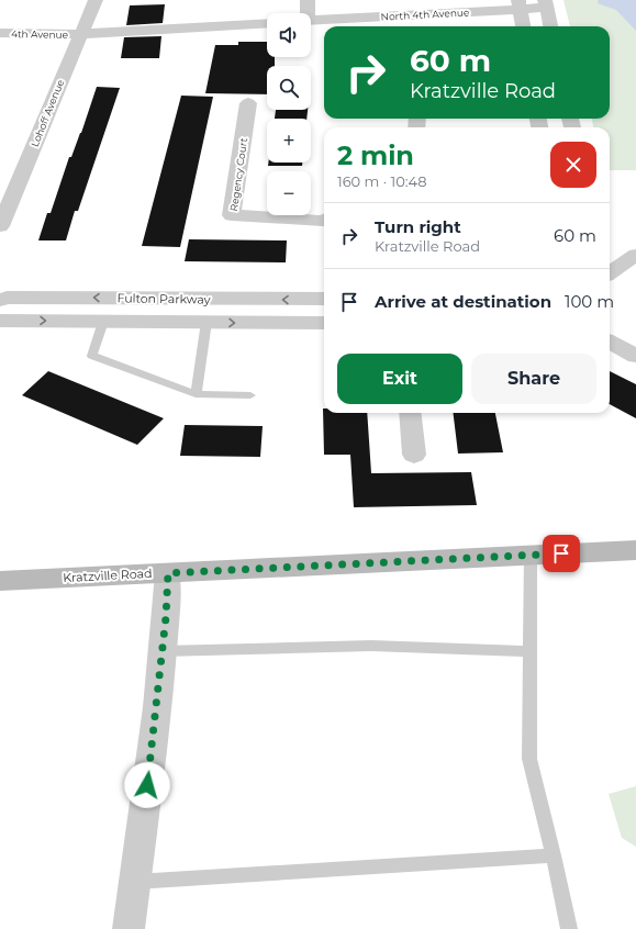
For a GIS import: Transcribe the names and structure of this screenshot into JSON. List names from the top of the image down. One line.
{"streets":{"main road":["Kratzville Road"],"street":["North 4th Avenue","4th Avenue","Lohoff Avenue","Regency Court","Fulton Parkway"]},"crossings":[["4th Avenue","Lohoff Avenue"]],"page":{"map_buttons":["+","−"],"turn":["60 m","Kratzville Road"],"heading":["2 min","160 m · 10:48"],"list":[{"name":"Turn right","note":"Kratzville Road","value":"60 m"},{"name":"Arrive at destination","value":"100 m"}],"buttons":["Exit","Share"]}}
